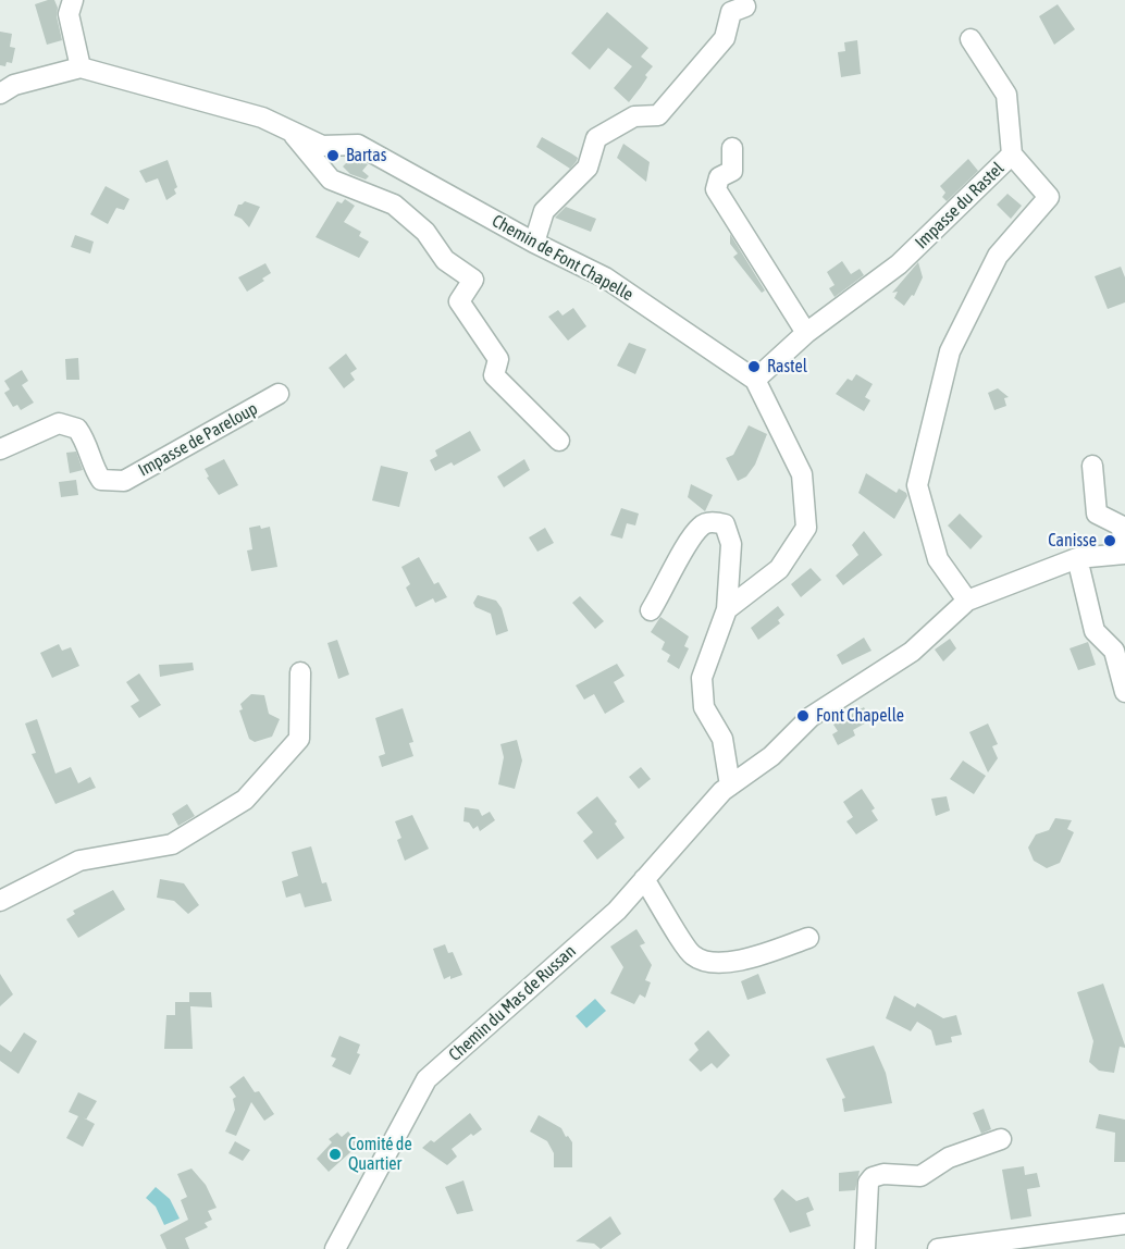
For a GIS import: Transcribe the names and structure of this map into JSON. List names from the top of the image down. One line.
{"streets":{"street":["Impasse du Rastel","Chemin de Font Chapelle","Impasse de Pareloup","Chemin du Mas de Russan"]},"crossings":[["Impasse du Rastel","Chemin de Font Chapelle"]],"places":["Bartas","Rastel","Canisse","Font Chapelle","Comité de Quartier"]}
